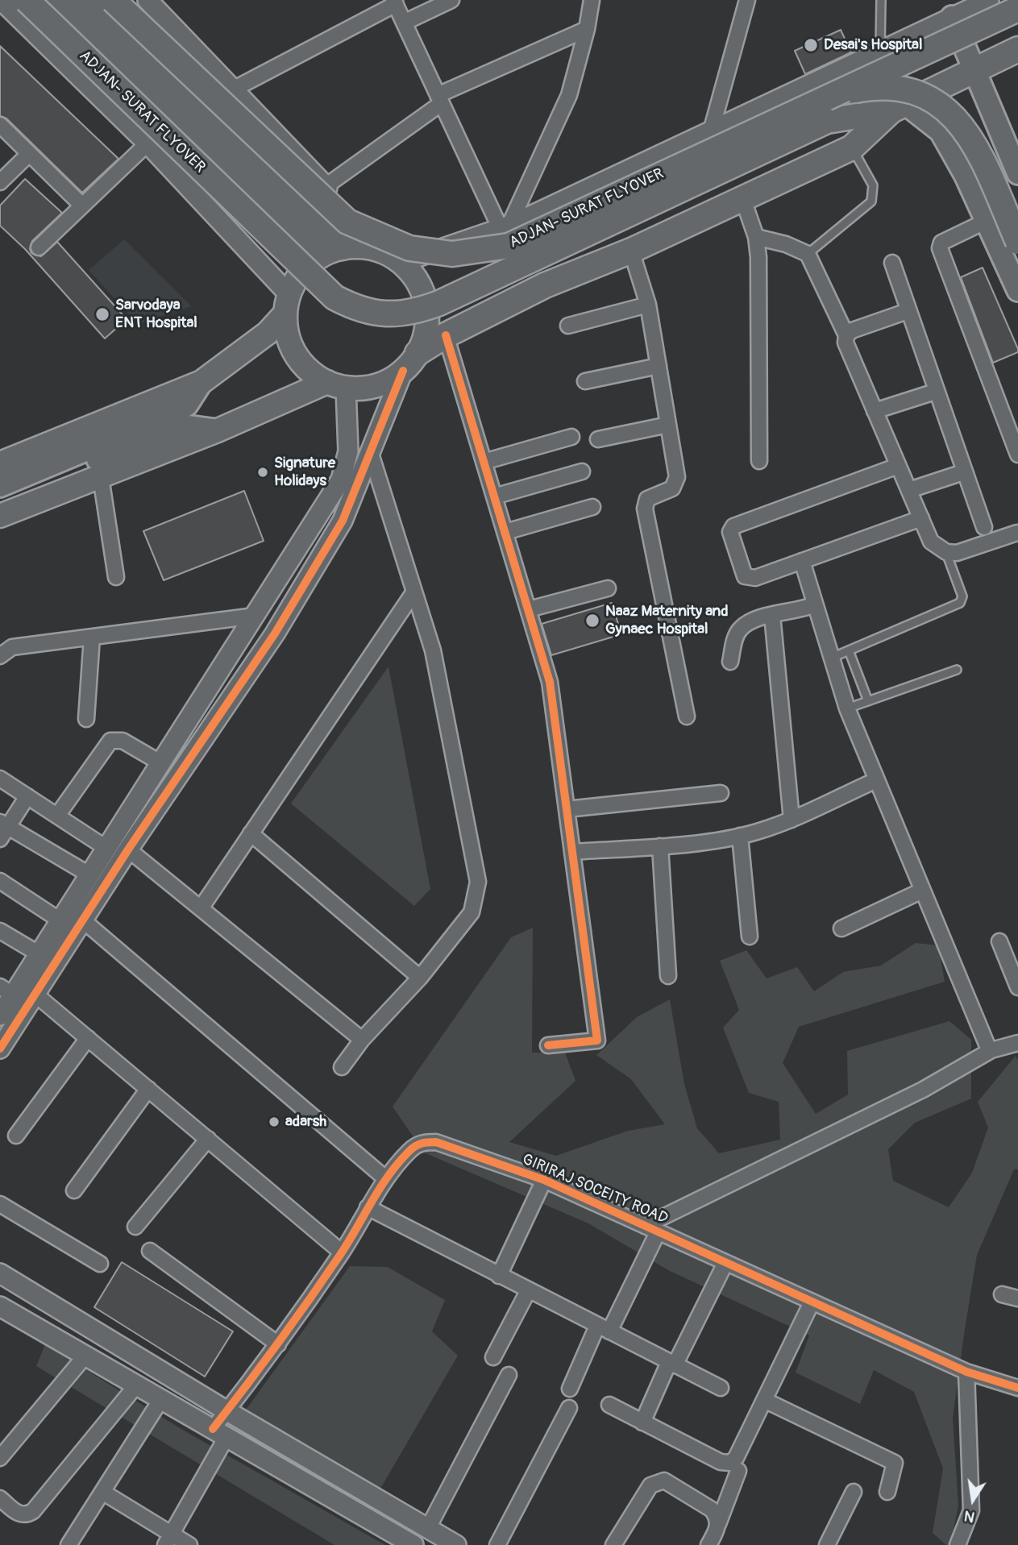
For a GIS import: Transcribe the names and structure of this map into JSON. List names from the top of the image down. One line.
{"streets":{"highway":["ADJAN- SURAT FLYOVER"],"street":["GIRIRAJ SOCEITY ROAD"]},"places":["Desai's Hospital","Sarvodaya ENT Hospital","Signature Holidays","Naaz Maternity and Gynaec Hospital","adarsh"],"north":"bottom"}
